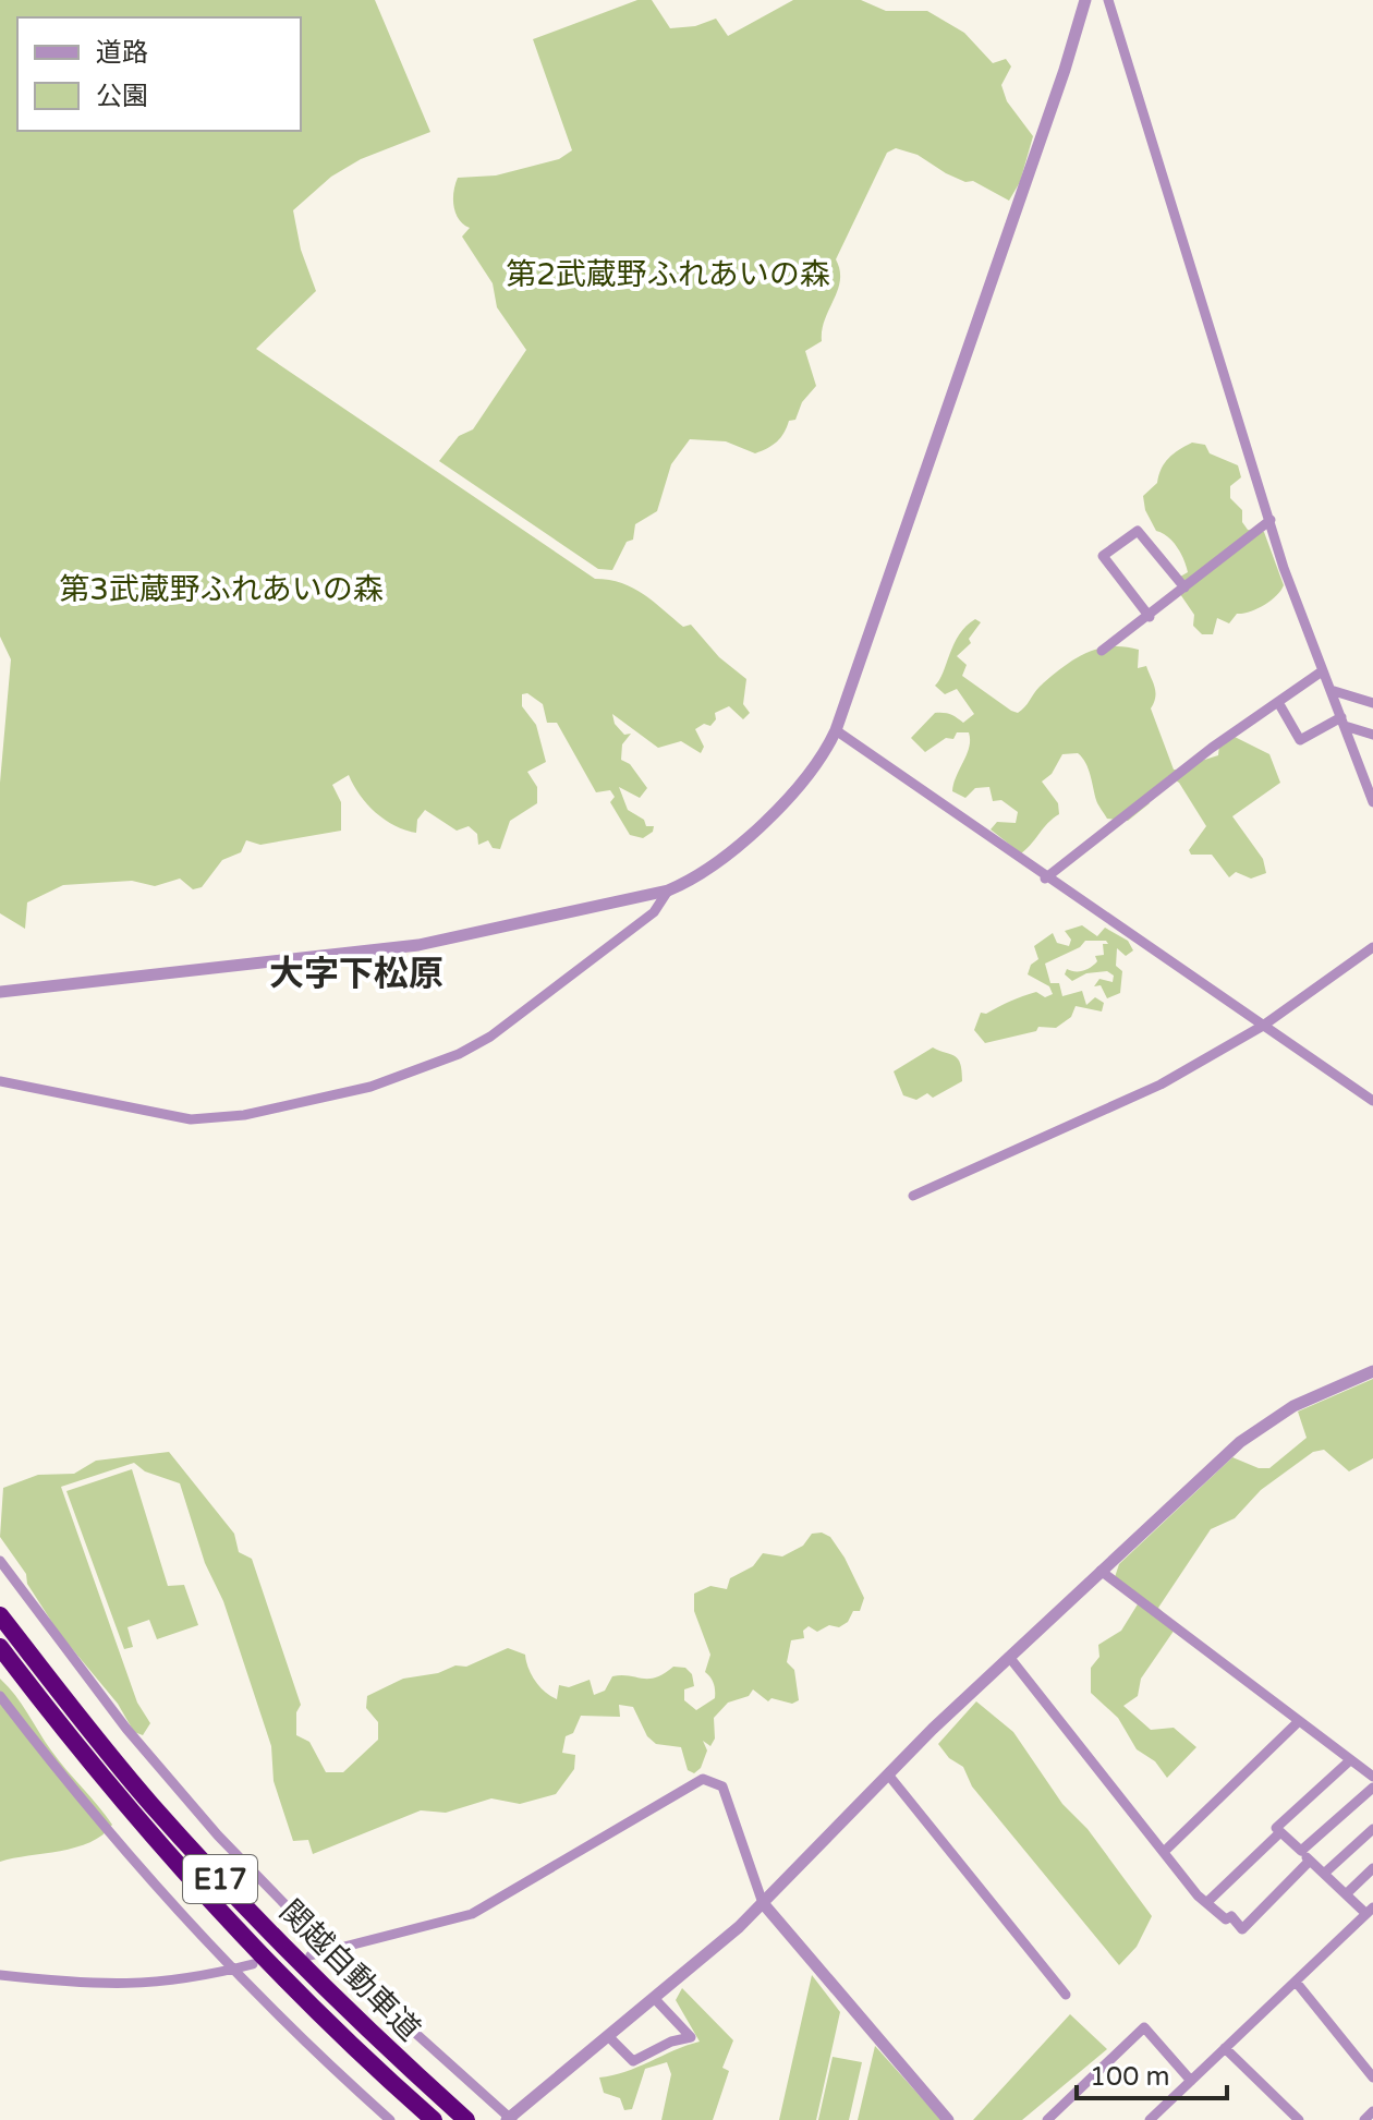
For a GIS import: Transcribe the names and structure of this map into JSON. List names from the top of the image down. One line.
{"streets":{"highway":["E17","関越自動車道"]},"districts":["大字下松原"],"parks":["第2武蔵野ふれあいの森","第3武蔵野ふれあいの森"],"legend":["道路","公園"],"scale_bar":"100 m"}
